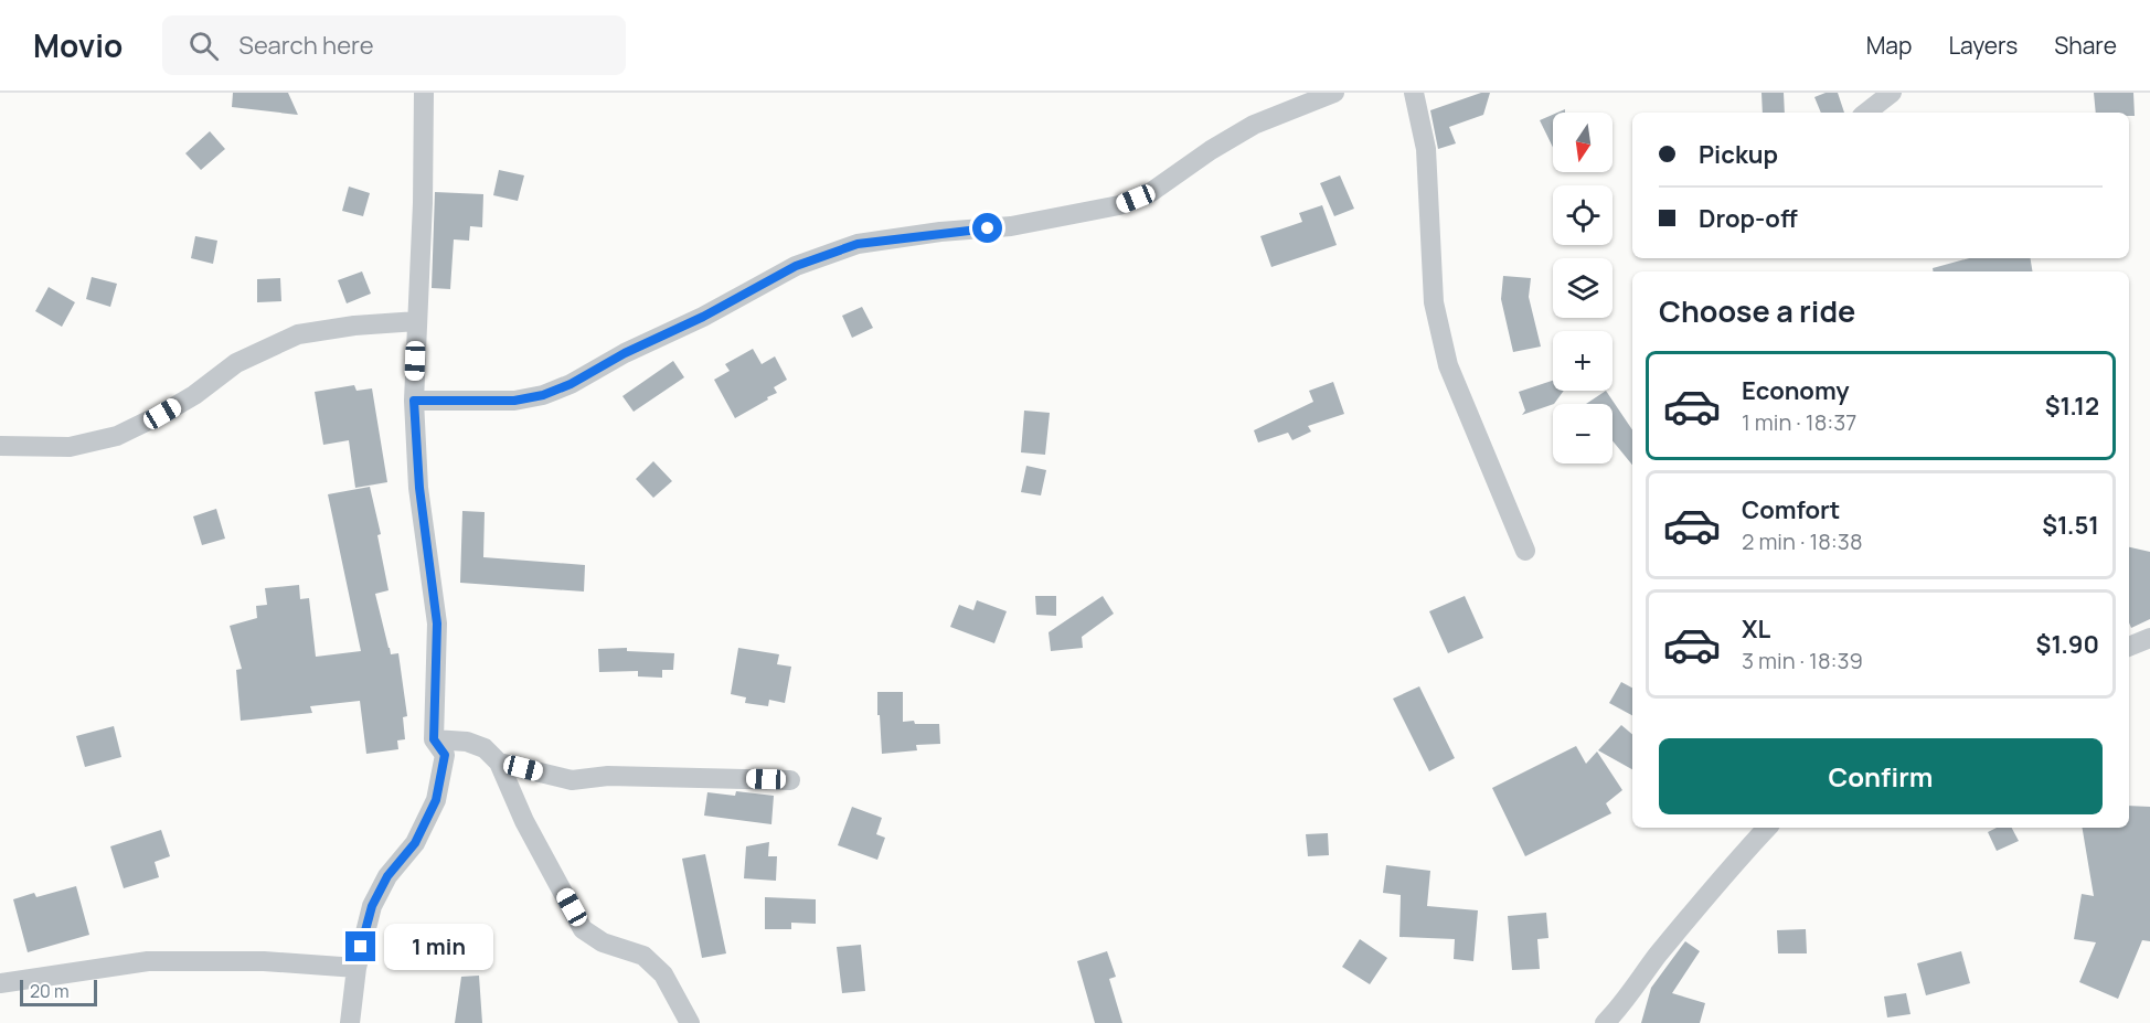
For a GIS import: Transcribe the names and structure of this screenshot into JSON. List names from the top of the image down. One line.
{"scale_bar":"20 m","north":"bottom","page":{"header":"Movio","search":"Search here","nav":["Map","Layers","Share"],"map_buttons":["+","−"],"banner":["Pickup","Drop-off"],"heading":"Choose a ride","list":[{"name":"Economy","note":"1 min · 18:37","value":"$1.12"},{"name":"Comfort","note":"2 min · 18:38","value":"$1.51"},{"name":"XL","note":"3 min · 18:39","value":"$1.90"}],"buttons":"Confirm","bubble":"1 min","scale":"20 m"}}
